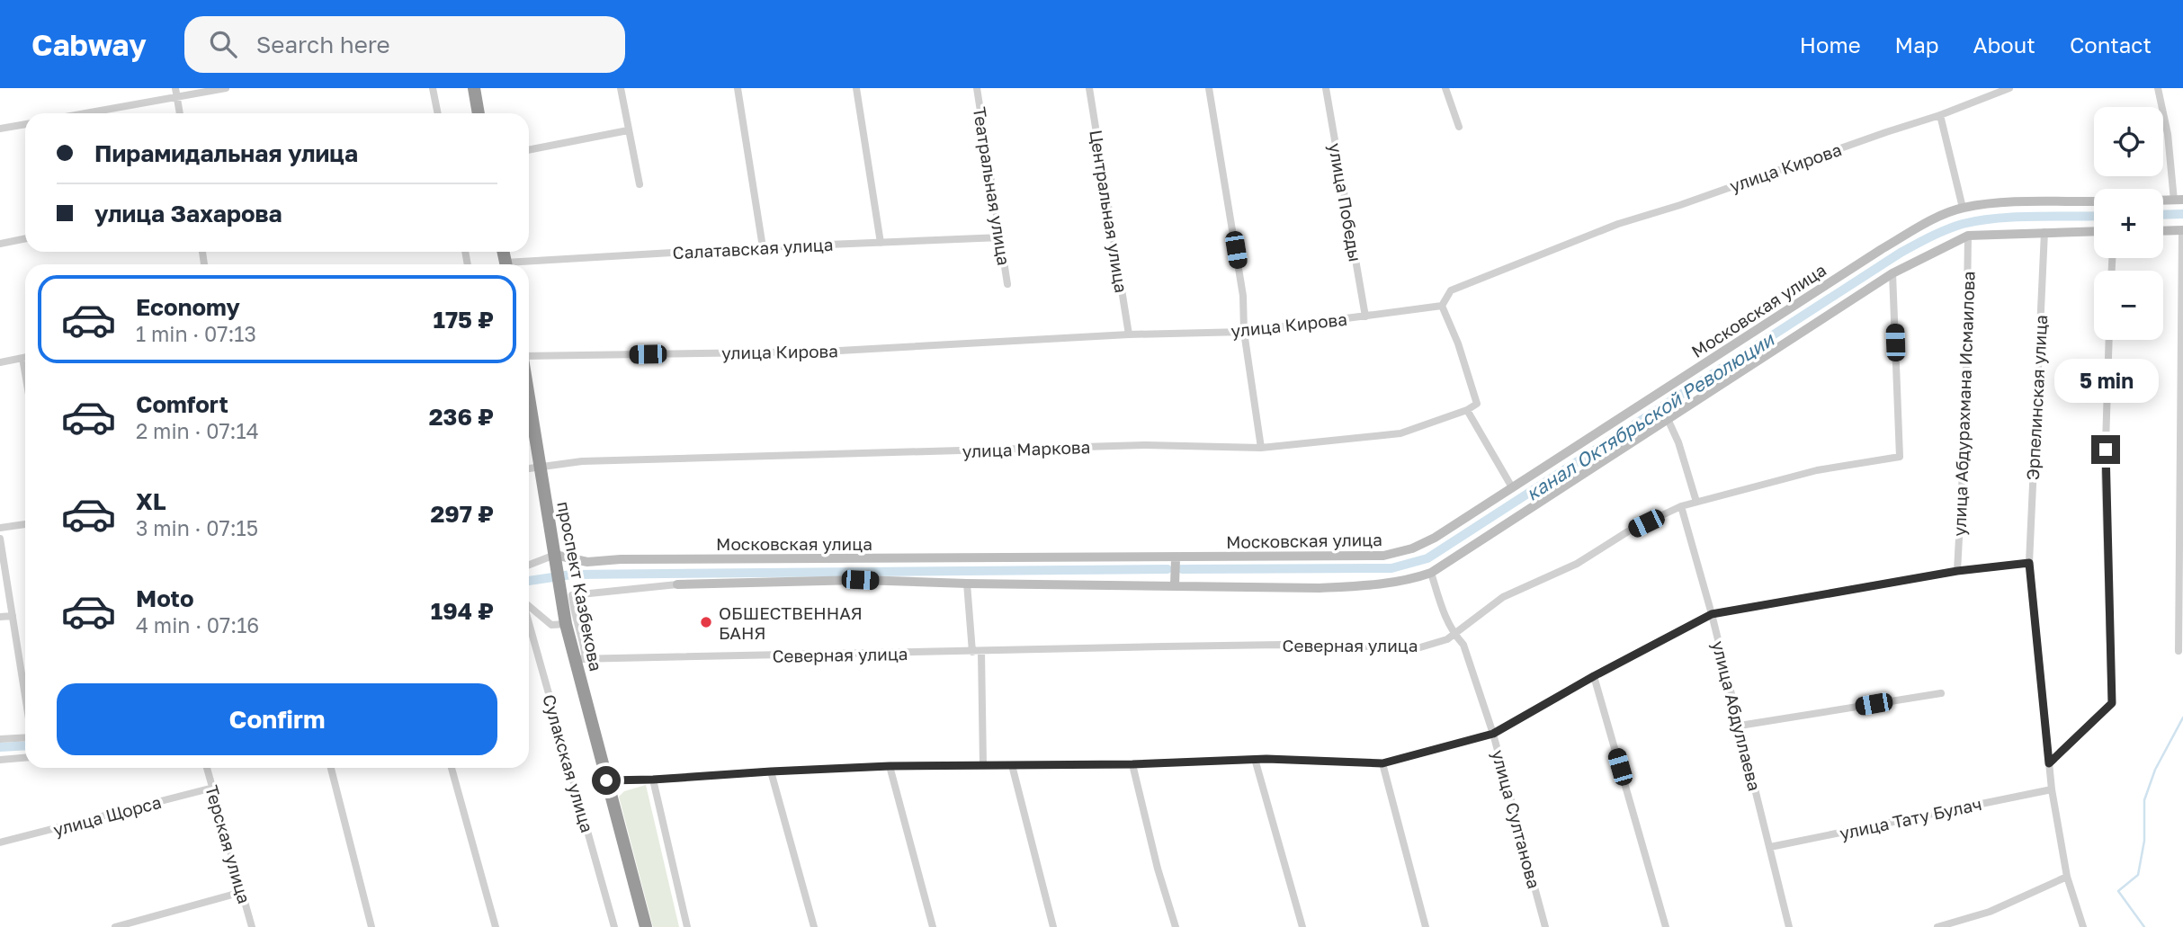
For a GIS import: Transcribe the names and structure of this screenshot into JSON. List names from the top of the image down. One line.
{"streets":{"highway":["проспект Казбекова"],"main road":["Московская улица"],"street":["улица Кирова","Театральная улица","улица Победы","Центральная улица","Салатавская улица","Эрпелинская улица","улица Абдурахмана Исмаилова","улица Маркова","Северная улица","улица Абдуллаева","Сулакская улица","улица Щорса","улица Тату Булач","улица Султанова","Терская улица"]},"crossings":[["улица Кирова","улица Победы"],["улица Кирова","Центральная улица"],["Театральная улица","Салатавская улица"],["Московская улица","проспект Казбекова"],["Эрпелинская улица","улица Тату Булач"],["улица Маркова","проспект Казбекова"],["проспект Казбекова","Северная улица"],["Северная улица","улица Абдуллаева"],["Северная улица","улица Султанова"],["улица Абдуллаева","улица Тату Булач"],["улица Щорса","Терская улица"]],"water":["канал Октябрьской Революции"],"places":["ОБШЕСТВЕННАЯ БАНЯ"],"page":{"header":"Cabway","search":"Search here","nav":["Home","Map","About","Contact"],"map_buttons":["+","−"],"banner":["Пирамидальная улица","улица Захарова"],"list":[{"name":"Economy","note":"1 min · 07:13","value":"175 ₽"},{"name":"Comfort","note":"2 min · 07:14","value":"236 ₽"},{"name":"XL","note":"3 min · 07:15","value":"297 ₽"},{"name":"Moto","note":"4 min · 07:16","value":"194 ₽"}],"bubble":"5 min","buttons":"Confirm"}}
